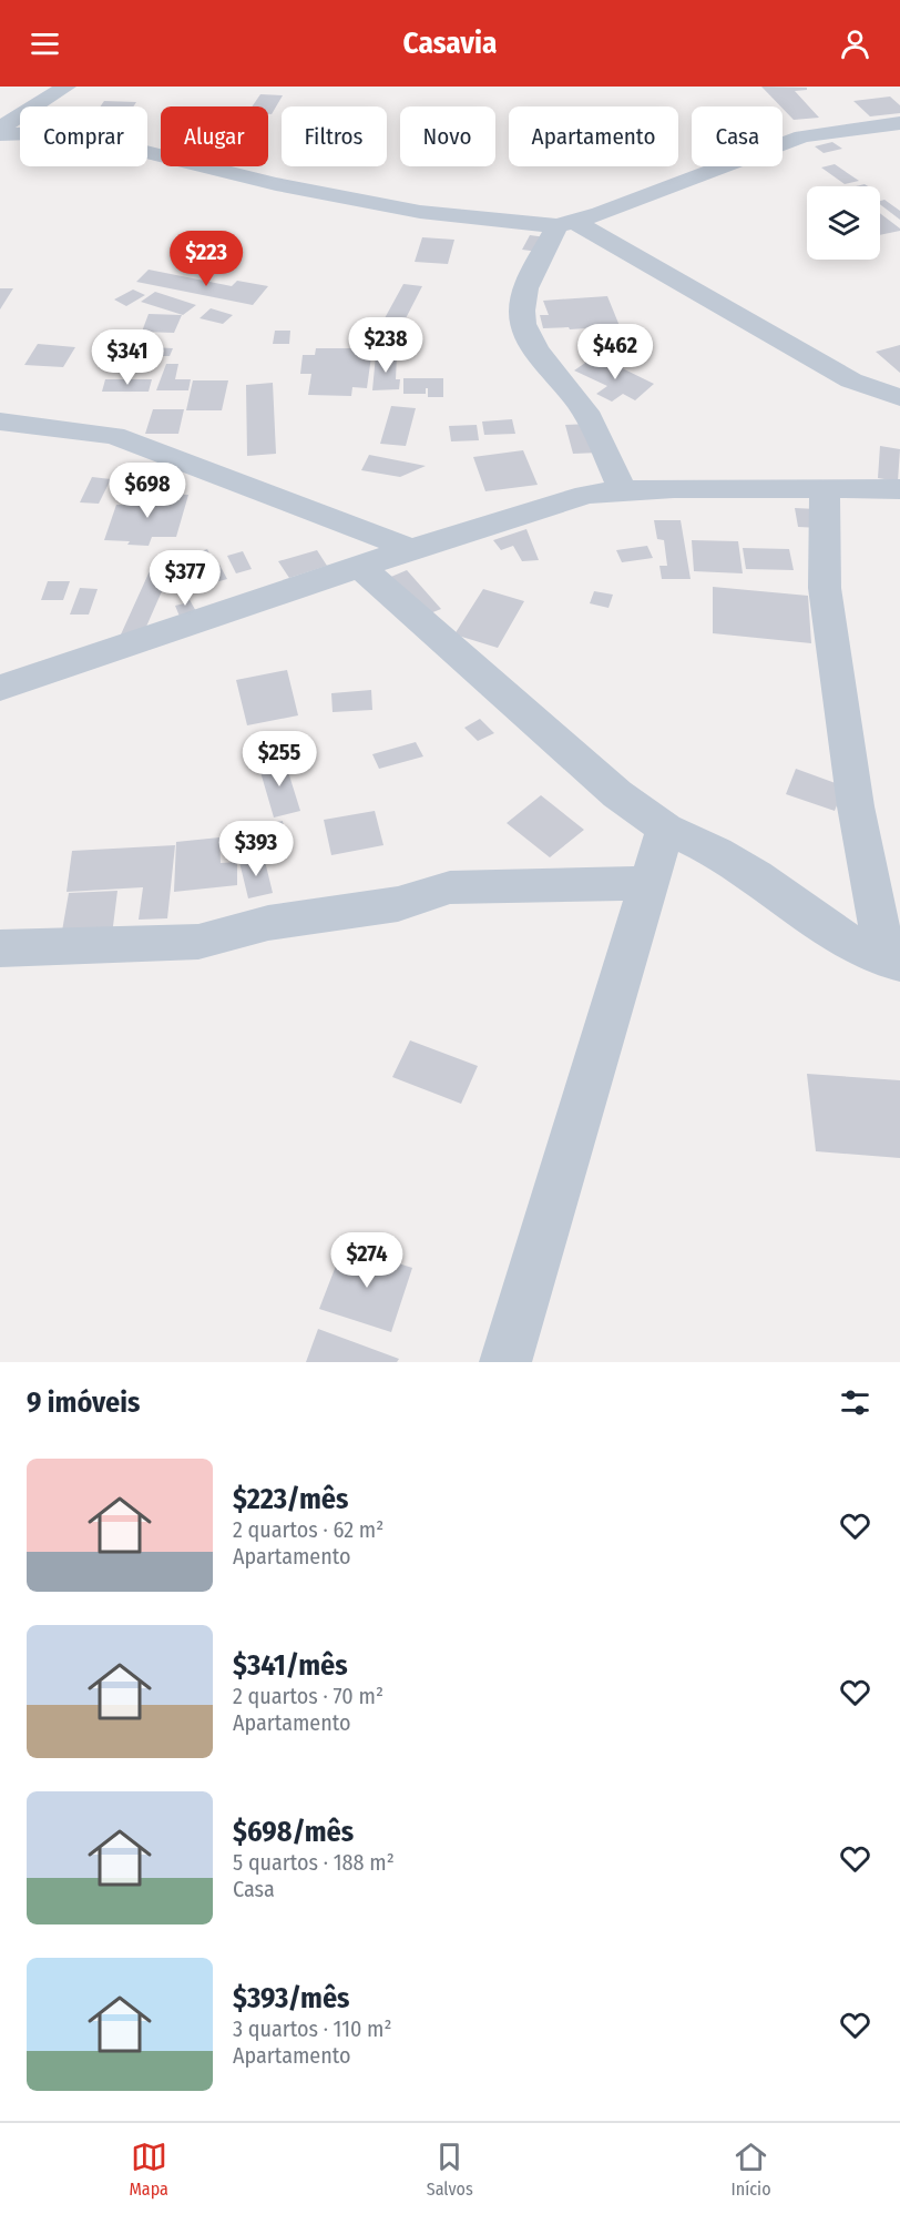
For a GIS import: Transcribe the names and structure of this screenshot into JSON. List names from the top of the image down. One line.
{"page":{"header":"Casavia","chip":["Comprar","Alugar","Filtros","Novo","Apartamento","Casa"],"price":["$223","$238","$462","$341","$698","$377","$255","$393","$274"],"heading":"9 imóveis","list":[{"name":"$223/mês","note":"2 quartos · 62 m² · Apartamento"},{"name":"$341/mês","note":"2 quartos · 70 m² · Apartamento"},{"name":"$698/mês","note":"5 quartos · 188 m² · Casa"},{"name":"$393/mês","note":"3 quartos · 110 m² · Apartamento"}],"tabs":["Mapa","Salvos","Início"]}}
